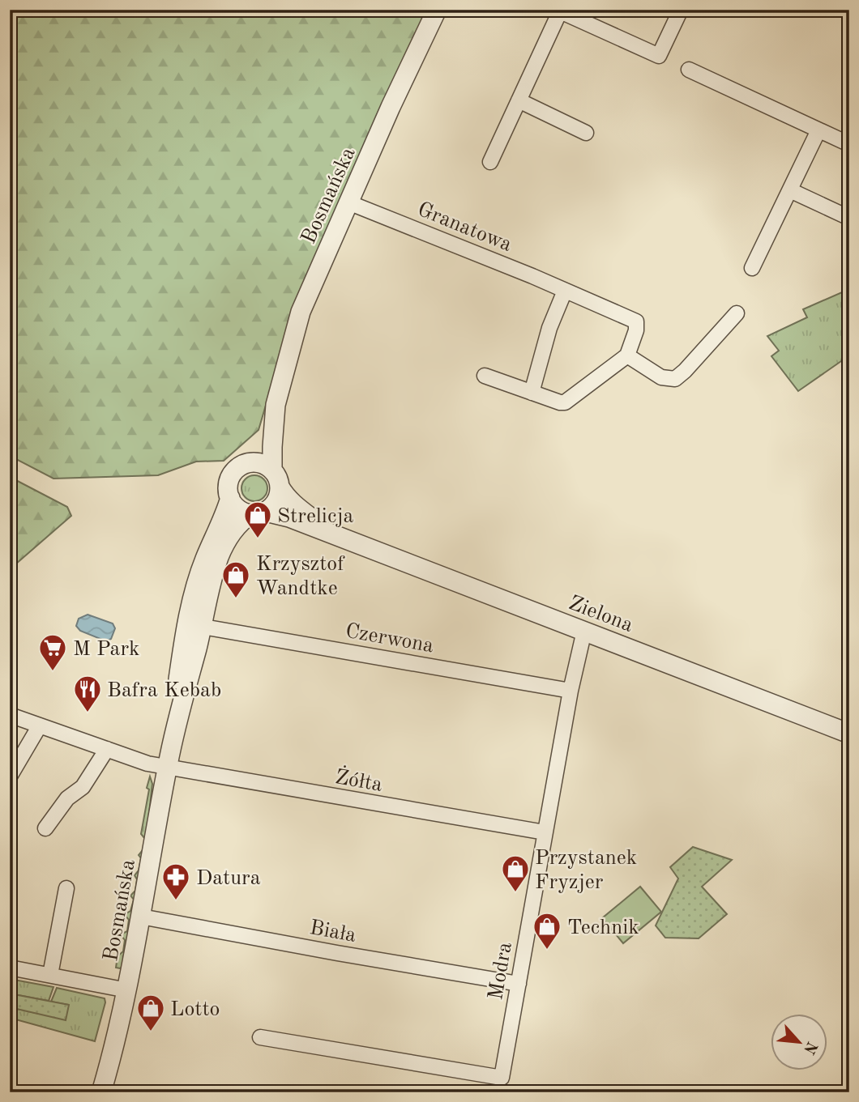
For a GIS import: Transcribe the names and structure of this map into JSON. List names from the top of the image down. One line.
{"streets":{"street":["Bosmańska","Granatowa","Zielona","Czerwona","Żółta","Biała","Modra"]},"crossings":[["Bosmańska","Granatowa"],["Bosmańska","Zielona"],["Bosmańska","Czerwona"],["Bosmańska","Żółta"],["Bosmańska","Biała"],["Zielona","Modra"],["Czerwona","Modra"],["Żółta","Modra"],["Biała","Modra"]],"places":{"shop":["Strelicja","Krzysztof Wandtke","Przystanek Fryzjer","Technik","Lotto"],"supermarket":["M Park"],"restaurant":["Bafra Kebab"],"pharmacy":["Datura"]},"north":"bottom right"}
